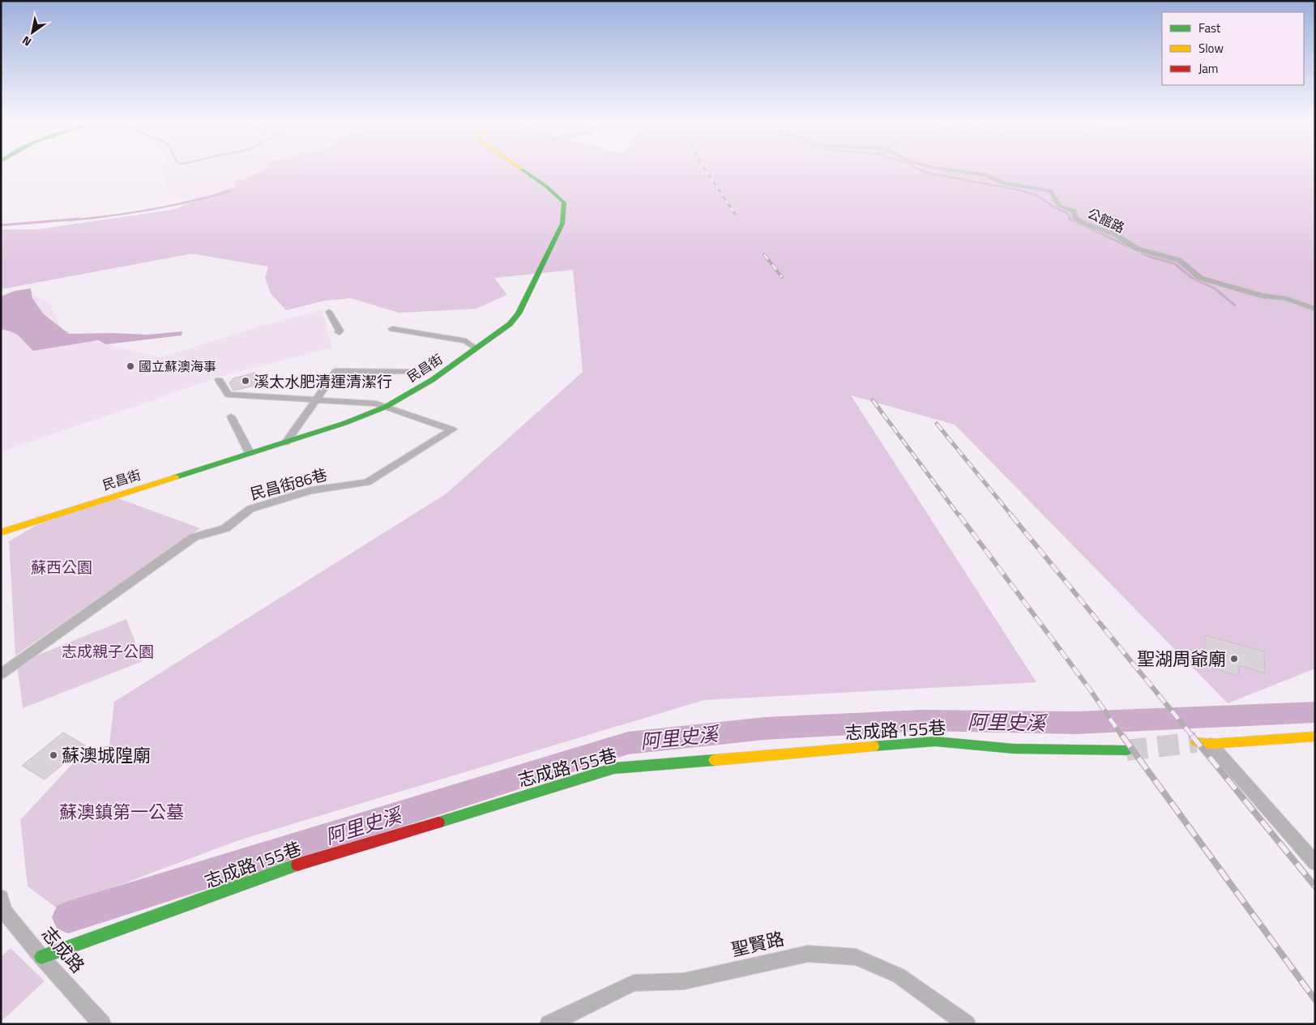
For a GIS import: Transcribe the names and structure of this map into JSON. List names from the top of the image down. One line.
{"streets":{"street":["公館路","民昌街","民昌街86巷","志成路155巷","聖賢路","志成路"]},"crossings":[["民昌街","民昌街86巷"],["志成路155巷","志成路"]],"water":["阿里史溪"],"parks":["蘇西公園","志成親子公園","蘇澳鎮第一公墓"],"places":["國立蘇澳海事","溪太水肥清運清潔行","聖湖周爺廟","蘇澳城隍廟"],"legend":["Fast","Slow","Jam"],"north":"bottom left"}
